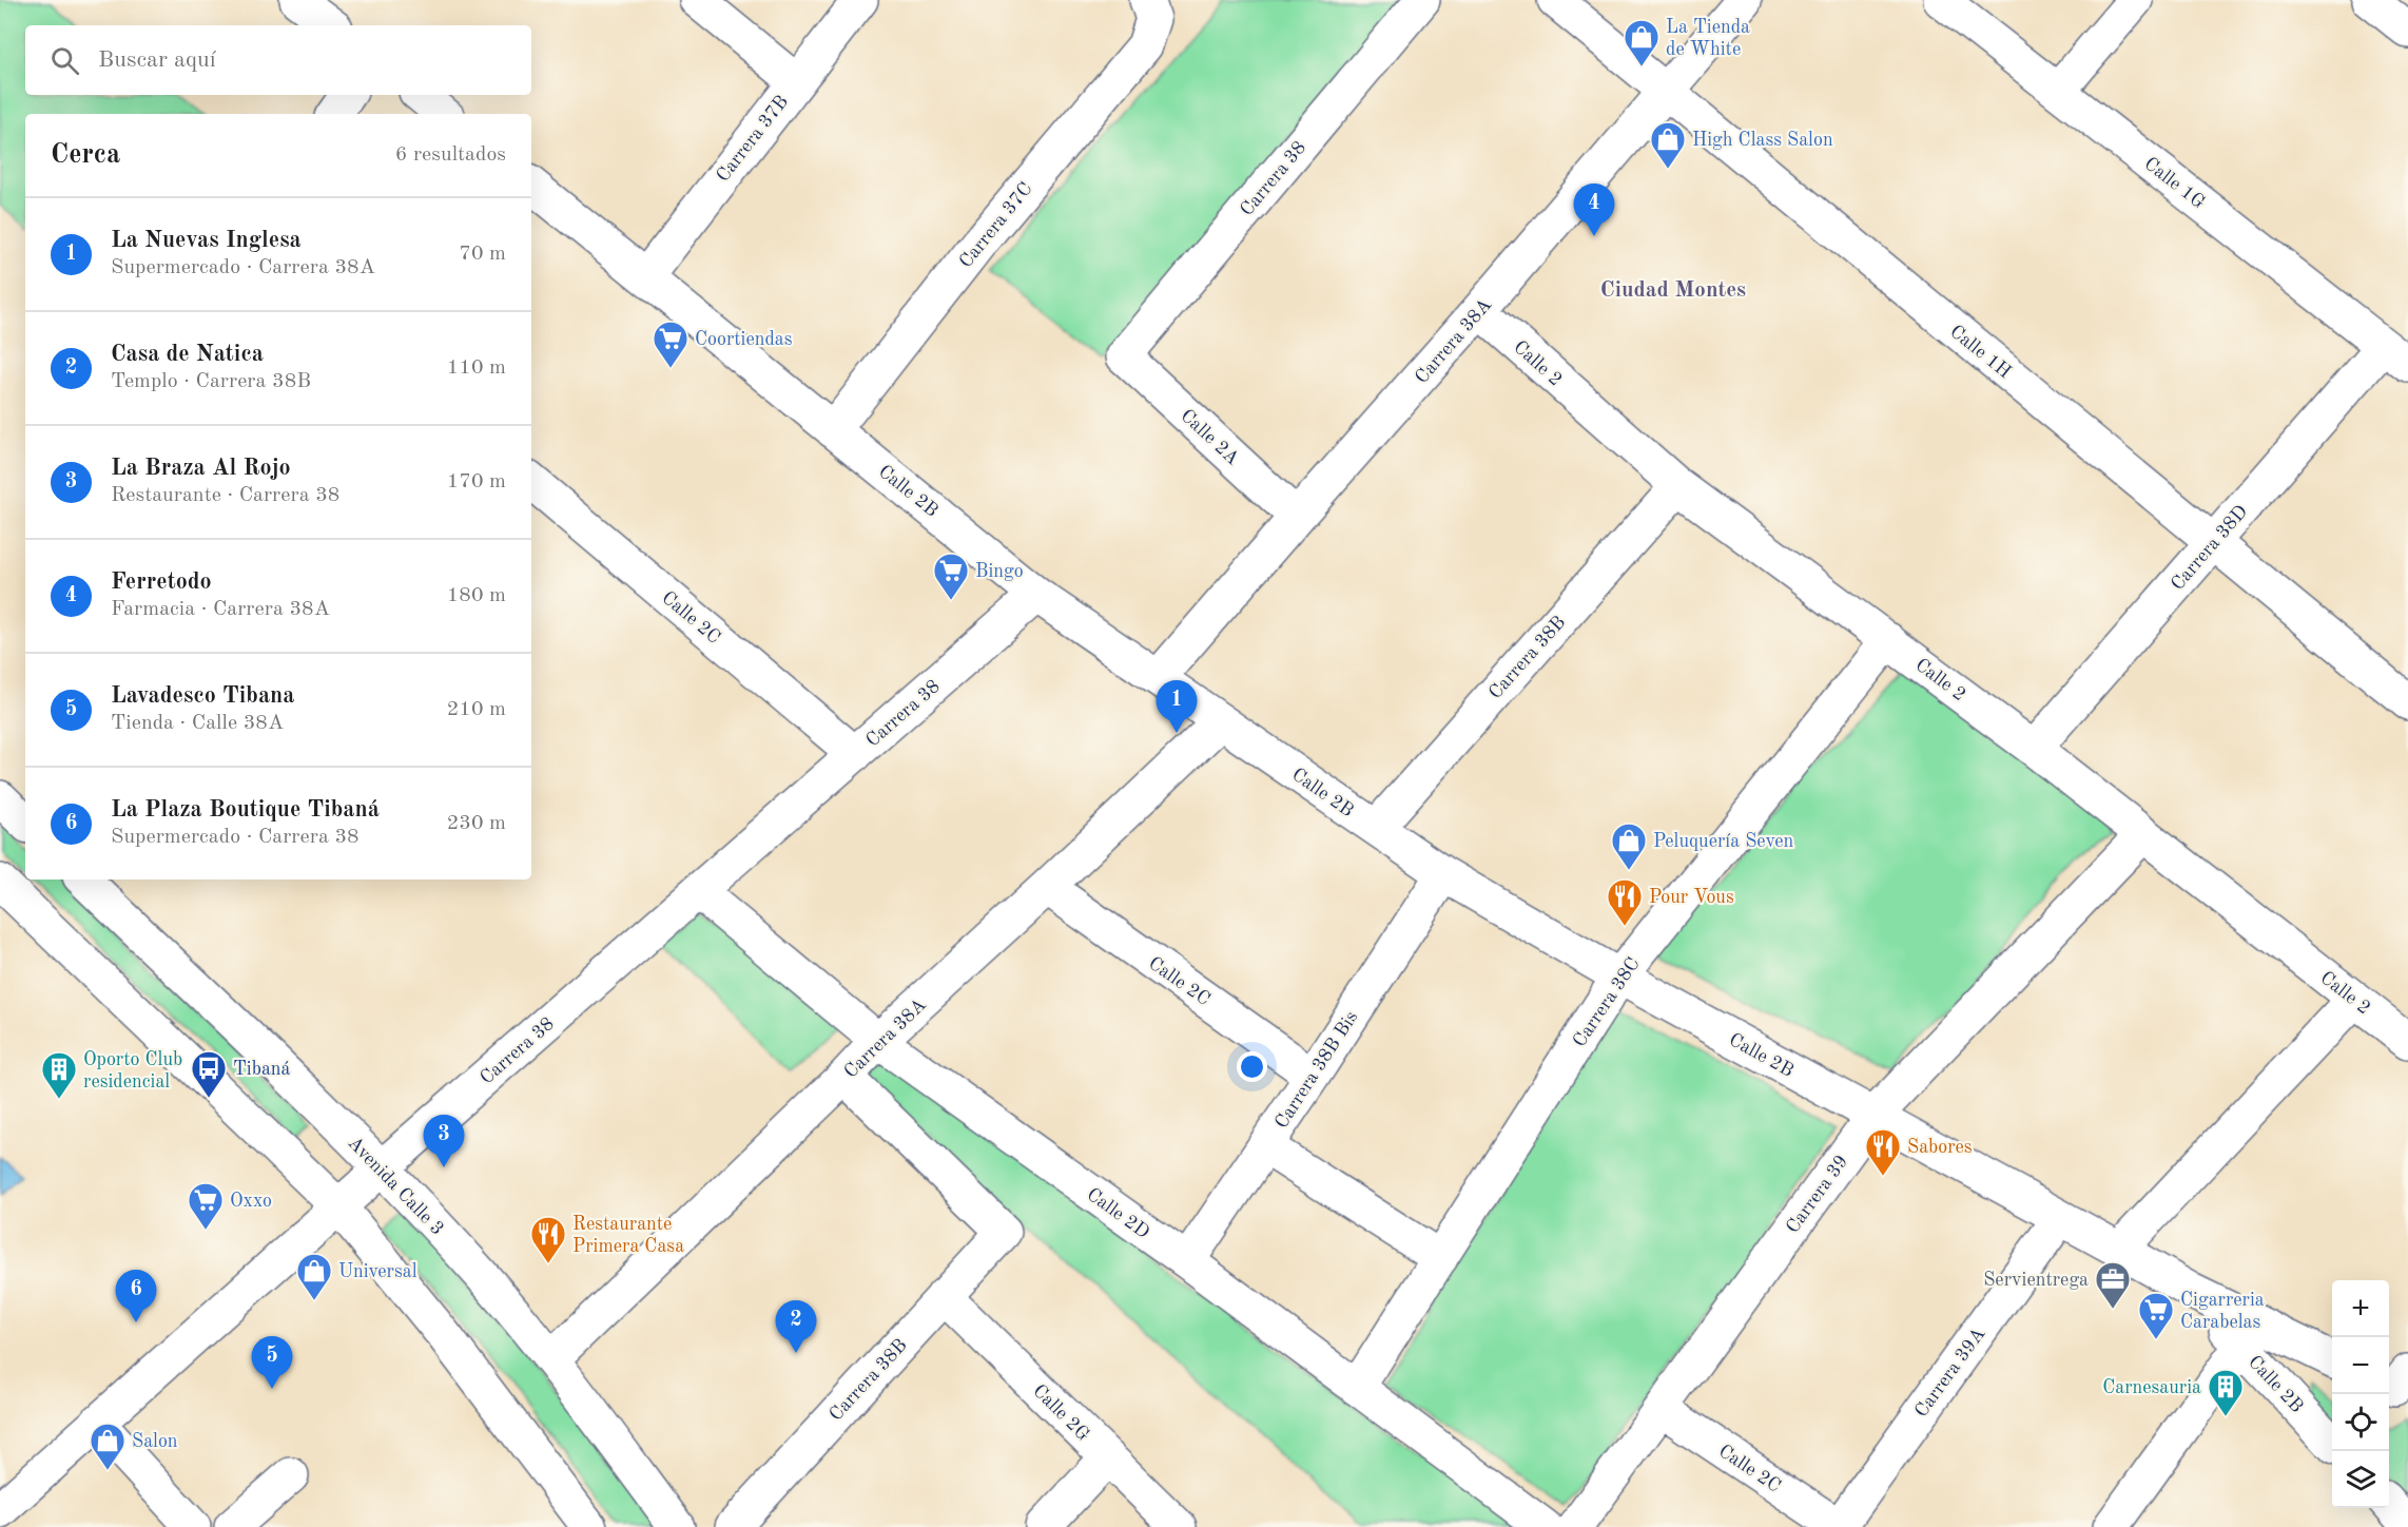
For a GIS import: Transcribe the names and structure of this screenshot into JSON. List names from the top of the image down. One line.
{"streets":{"street":["Carrera 37B","Carrera 38","Calle 1G","Carrera 37C","Carrera 38A","Calle 1H","Calle 2","Calle 2A","Calle 2B","Carrera 38D","Calle 2C","Carrera 38B","Carrera 38C","Carrera 38B Bis","Avenida Calle 3","Carrera 39","Calle 2D","Carrera 39A","Calle 2G"]},"crossings":[["Carrera 37B","Calle 2B"],["Carrera 38","Calle 2A"],["Carrera 38","Calle 2B"],["Carrera 38","Calle 2C"],["Carrera 38","Avenida Calle 3"],["Carrera 38","Calle 2D"],["Calle 1G","Carrera 38D"],["Carrera 37C","Calle 2B"],["Carrera 38A","Calle 1H"],["Carrera 38A","Calle 2"],["Carrera 38A","Calle 2A"],["Carrera 38A","Calle 2B"],["Carrera 38A","Calle 2C"],["Carrera 38A","Carrera 38B"],["Carrera 38A","Avenida Calle 3"],["Carrera 38A","Calle 2D"],["Calle 1H","Carrera 38D"],["Calle 2","Carrera 38D"],["Calle 2","Carrera 38B"],["Calle 2","Carrera 38C"],["Calle 2","Carrera 39"],["Calle 2B","Carrera 38B"],["Calle 2B","Carrera 38C"],["Calle 2B","Carrera 38B Bis"],["Calle 2B","Carrera 39"],["Calle 2B","Carrera 39A"],["Calle 2C","Carrera 38B Bis"],["Calle 2C","Carrera 39"],["Calle 2C","Carrera 39A"],["Carrera 38B","Calle 2G"],["Carrera 38C","Calle 2D"],["Carrera 38B Bis","Calle 2D"]],"districts":["Ciudad Montes"],"places":{"shop":["La Tienda de White","High Class Salon","Peluquería Seven","Universal","Salon"],"supermarket":["Coortiendas","Bingo","Oxxo","Cigarreria Carabelas"],"restaurant":["Pour Vous","Sabores","Restaurante Primera Casa"],"bus stop":["Tibaná"],"building":["Oporto Club residencial","Carnesauria"],"office":["Servientrega"]},"page":{"search":"Buscar aquí","heading":["Cerca","6 resultados"],"pins":["4","1","3","6","2","5"],"list":[{"mark":"1","name":"La Nuevas Inglesa","note":"Supermercado · Carrera 38A","value":"70 m"},{"mark":"2","name":"Casa de Natica","note":"Templo · Carrera 38B","value":"110 m"},{"mark":"3","name":"La Braza Al Rojo","note":"Restaurante · Carrera 38","value":"170 m"},{"mark":"4","name":"Ferretodo","note":"Farmacia · Carrera 38A","value":"180 m"},{"mark":"5","name":"Lavadesco Tibana","note":"Tienda · Calle 38A","value":"210 m"},{"mark":"6","name":"La Plaza Boutique Tibaná","note":"Supermercado · Carrera 38","value":"230 m"}],"map_buttons":["+","−"]}}
